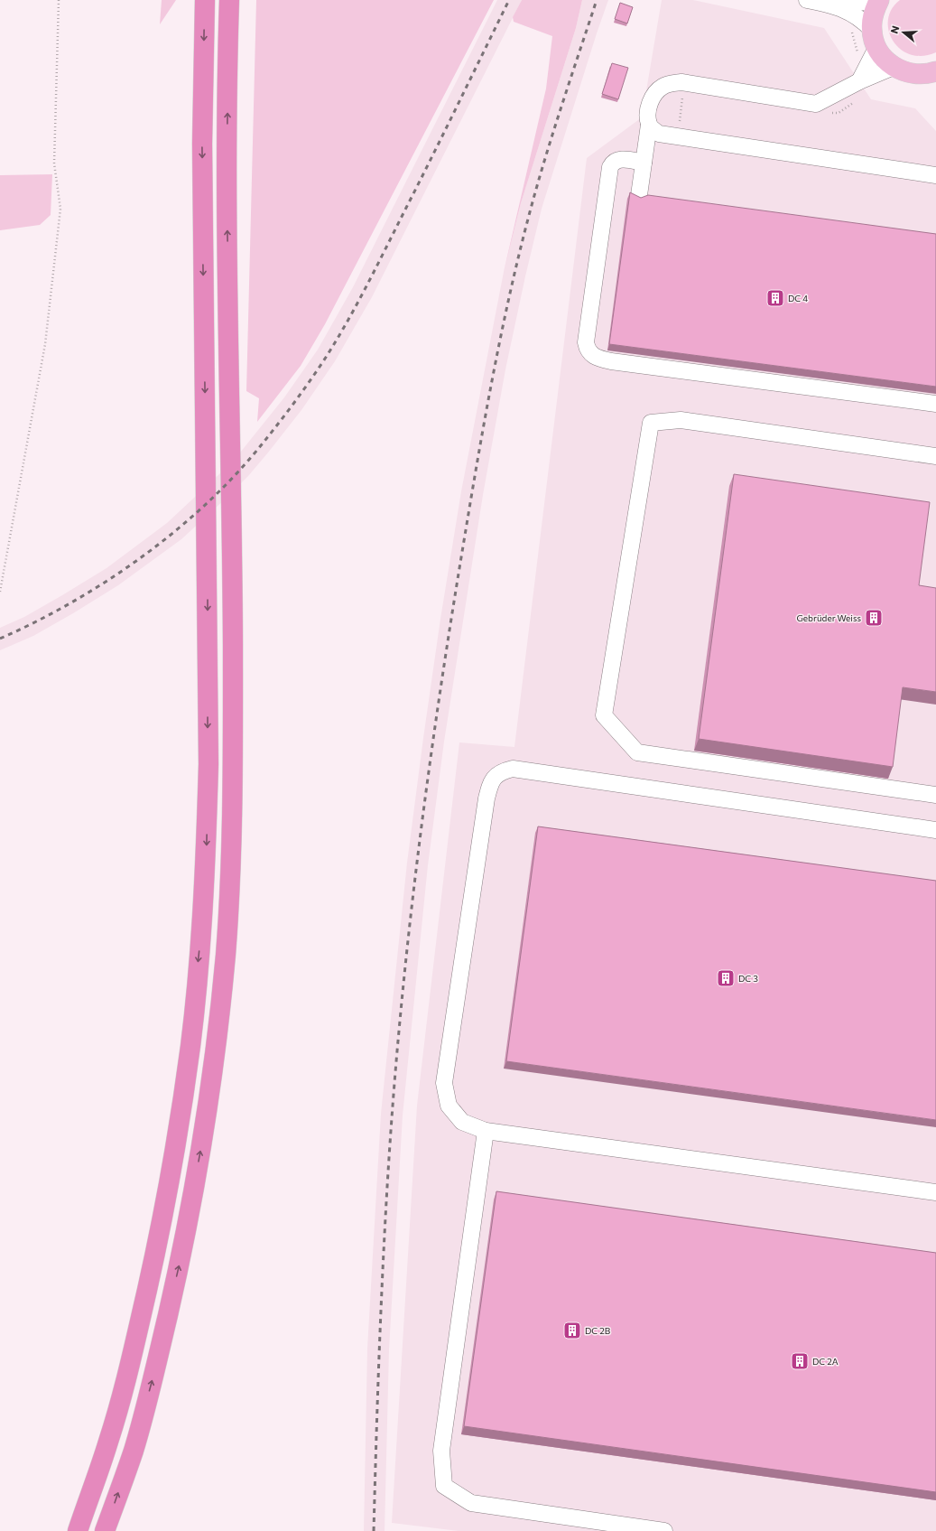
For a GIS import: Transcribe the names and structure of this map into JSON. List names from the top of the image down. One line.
{"places":{"building":["DC 4","Gebrüder Weiss","DC 3","DC 2B","DC 2A"]},"north":"left"}
